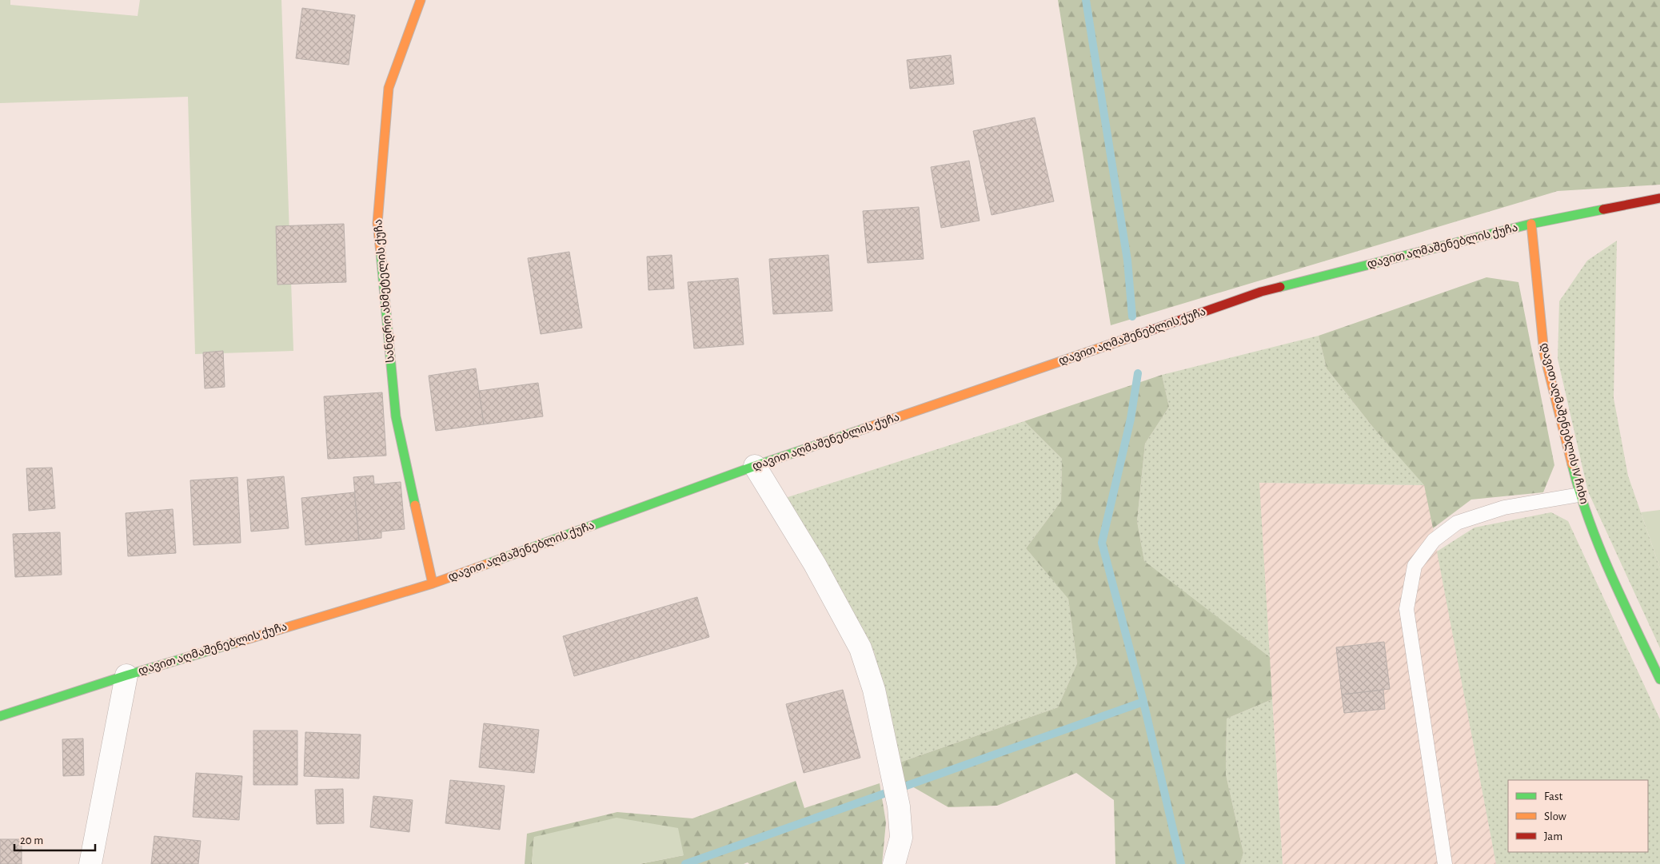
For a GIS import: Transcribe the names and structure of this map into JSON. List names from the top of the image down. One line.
{"streets":{"main road":["დავით აღმაშენებლის ქუჩა","სანდრო ახმეტელის ქუჩა","დავით აღმაშენებლის IV ჩიხი"]},"crossings":[["დავით აღმაშენებლის ქუჩა","სანდრო ახმეტელის ქუჩა"],["დავით აღმაშენებლის ქუჩა","დავით აღმაშენებლის IV ჩიხი"]],"legend":["Fast","Slow","Jam"],"scale_bar":"20 m"}
